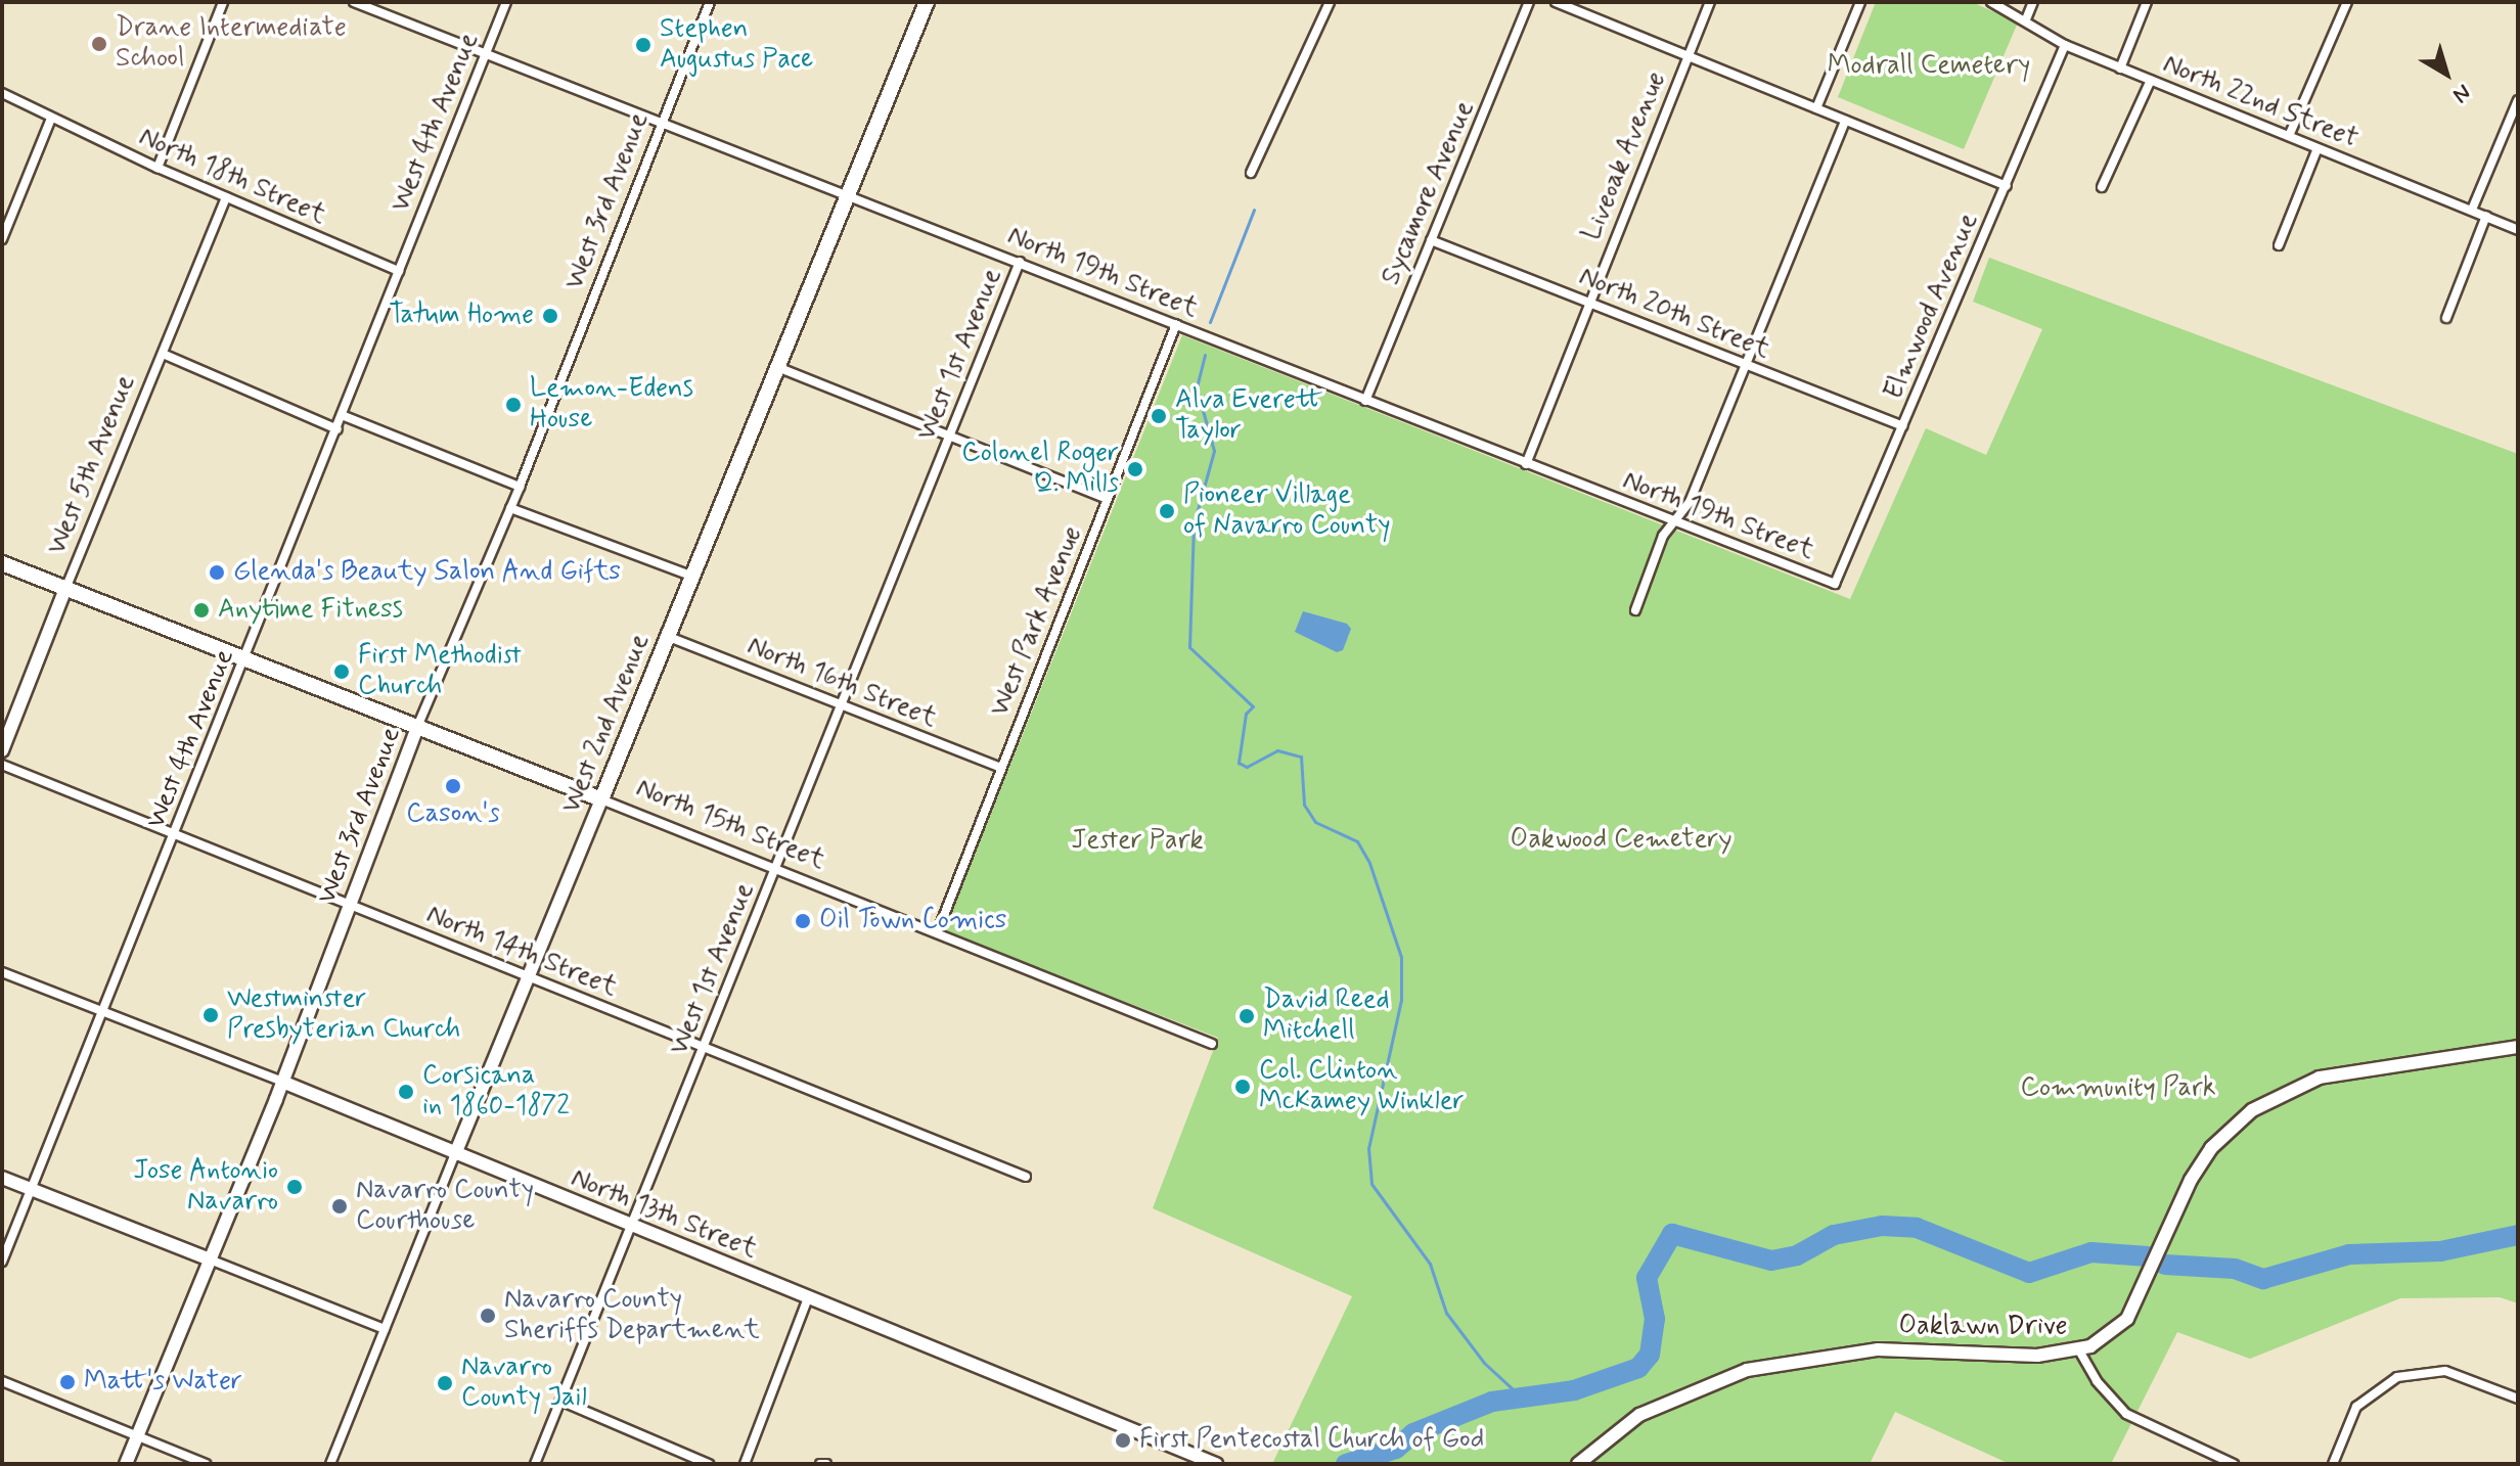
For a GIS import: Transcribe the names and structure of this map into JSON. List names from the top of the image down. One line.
{"streets":{"main road":["West 2nd Avenue","North 15th Street"],"street":["North 22nd Street","West 4th Avenue","Liveoak Avenue","North 18th Street","Sycamore Avenue","West 3rd Avenue","North 19th Street","Elmwood Avenue","North 20th Street","West 1st Avenue","West 5th Avenue","West Park Avenue","North 16th Street","North 14th Street","North 13th Street","Oaklawn Drive"]},"crossings":[["North 22nd Street","Elmwood Avenue"],["West 4th Avenue","North 18th Street"],["West 4th Avenue","North 19th Street"],["West 4th Avenue","North 15th Street"],["West 4th Avenue","North 14th Street"],["West 4th Avenue","North 13th Street"],["Liveoak Avenue","North 19th Street"],["Liveoak Avenue","North 20th Street"],["North 18th Street","West 5th Avenue"],["Sycamore Avenue","North 19th Street"],["Sycamore Avenue","North 20th Street"],["West 3rd Avenue","North 19th Street"],["West 3rd Avenue","North 15th Street"],["West 3rd Avenue","North 14th Street"],["West 3rd Avenue","North 13th Street"],["North 19th Street","Elmwood Avenue"],["North 19th Street","West 1st Avenue"],["North 19th Street","West Park Avenue"],["North 19th Street","West 2nd Avenue"],["Elmwood Avenue","North 20th Street"],["West 1st Avenue","North 16th Street"],["West 1st Avenue","North 15th Street"],["West 1st Avenue","North 14th Street"],["West 1st Avenue","North 13th Street"],["West 5th Avenue","North 15th Street"],["West Park Avenue","North 16th Street"],["West Park Avenue","North 15th Street"],["North 16th Street","West 2nd Avenue"],["West 2nd Avenue","North 15th Street"],["West 2nd Avenue","North 14th Street"],["West 2nd Avenue","North 13th Street"]],"parks":["Modrall Cemetery","Oakwood Cemetery","Jester Park","Community Park"],"places":["Drane Intermediate School","Stephen Augustus Pace","Tatum Home","Lemon-Edens House","Alva Everett Taylor","Colonel Roger Q. Mills","Pioneer Village of Navarro County","Glenda's Beauty Salon And Gifts","Anytime Fitness","First Methodist Church","Cason's","Oil Town Comics","Westminster Presbyterian Church","David Reed Mitchell","Col. Clinton McKamey Winkler","Corsicana in 1860-1872","Jose Antonio Navarro","Navarro County Courthouse","Navarro County Sheriffs Department","Matt's Water","Navarro County Jail","First Pentecostal Church of God"],"north":"bottom right"}
